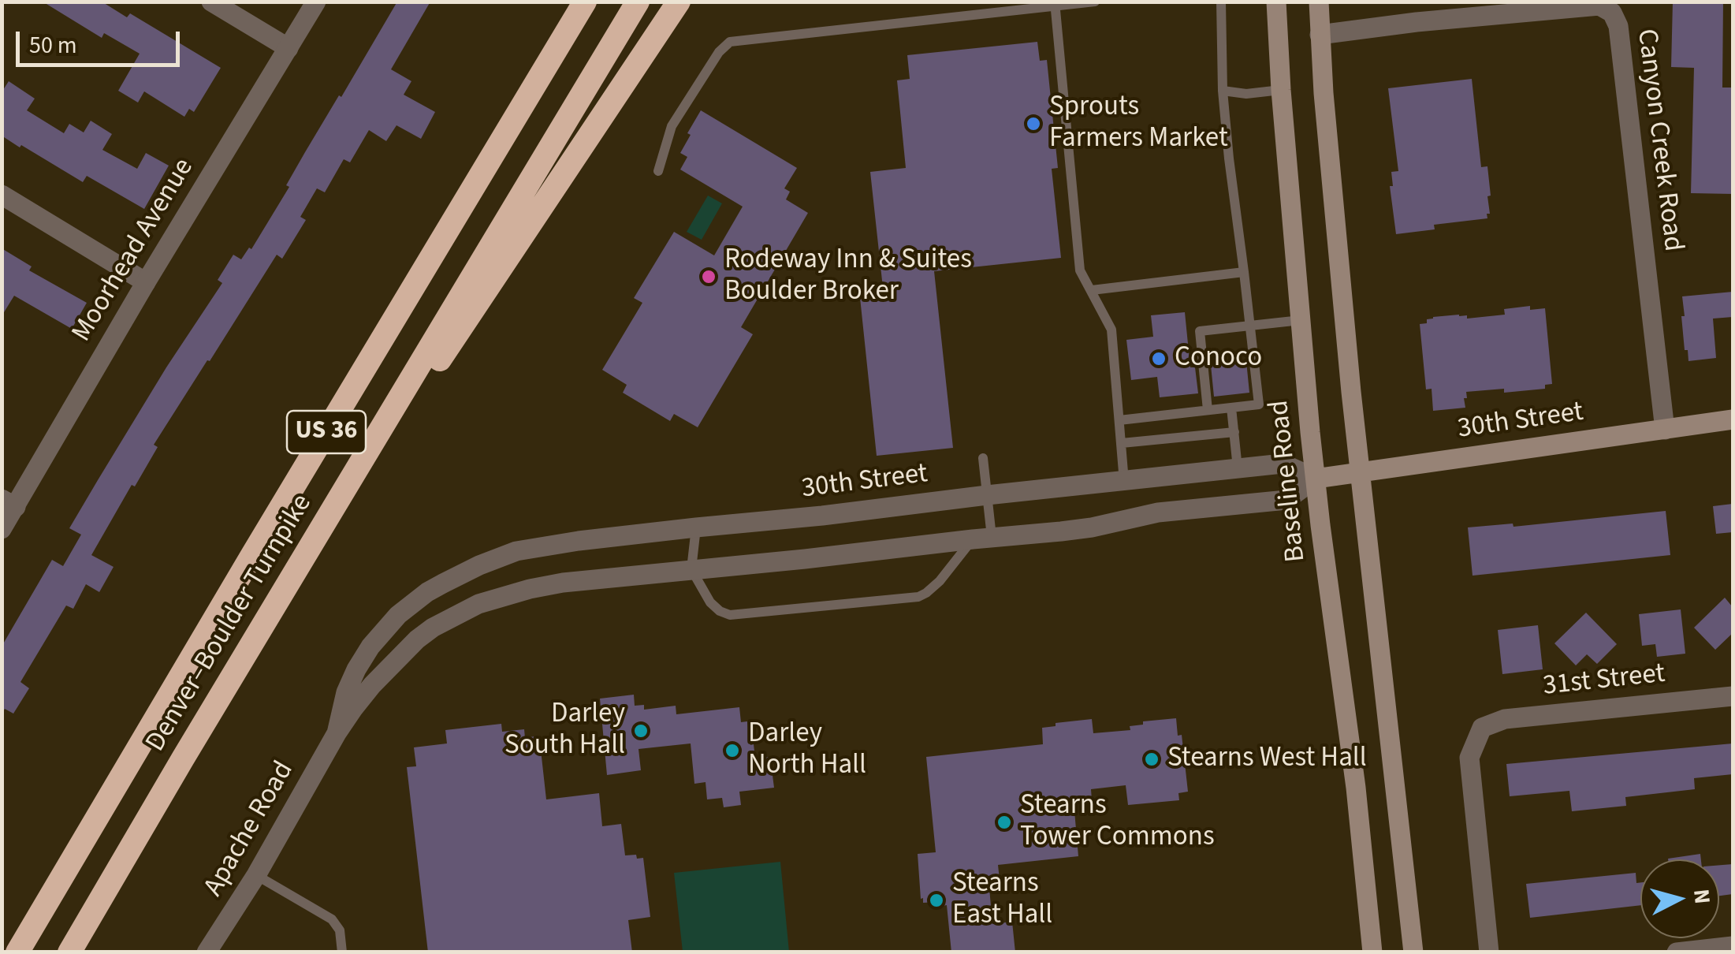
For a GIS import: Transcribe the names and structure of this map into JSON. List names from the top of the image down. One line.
{"streets":{"highway":["US 36","Denver–Boulder Turnpike"],"main road":["30th Street","Baseline Road"],"street":["Canyon Creek Road","Moorhead Avenue","31st Street","Apache Road"]},"crossings":[["Canyon Creek Road","30th Street"],["30th Street","Baseline Road"],["30th Street","Apache Road"]],"places":["Sprouts Farmers Market","Rodeway Inn & Suites Boulder Broker","Conoco","Darley South Hall","Darley North Hall","Stearns West Hall","Stearns Tower Commons","Stearns East Hall"],"scale_bar":"50 m","north":"right"}
